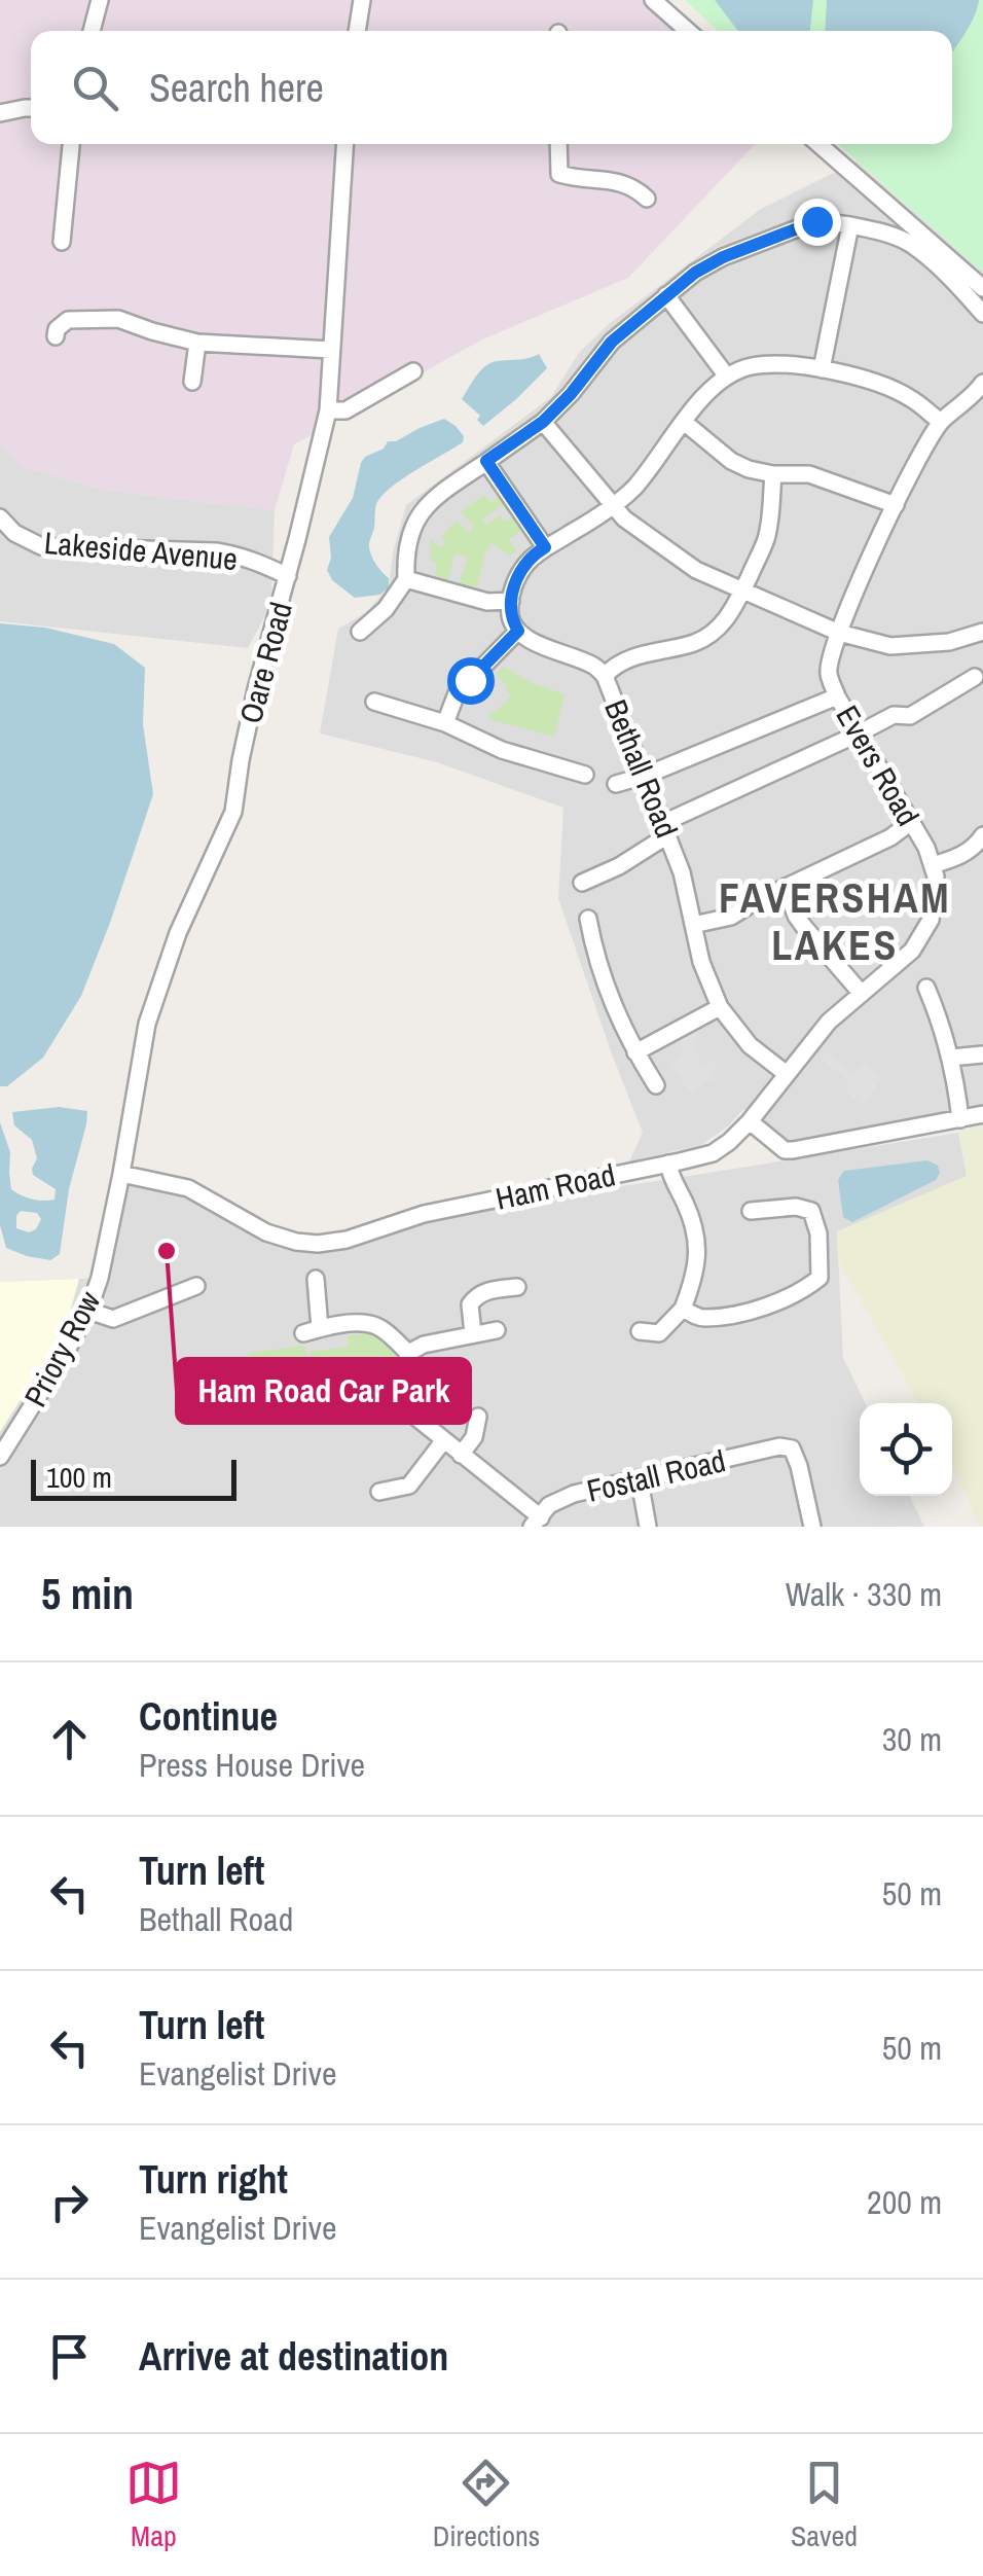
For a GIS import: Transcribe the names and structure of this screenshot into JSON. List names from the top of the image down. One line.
{"streets":{"street":["Lakeside Avenue","Oare Road","Evers Road","Bethall Road","Ham Road","Priory Row","Fostall Road"]},"crossings":[["Lakeside Avenue","Oare Road"],["Oare Road","Ham Road"],["Oare Road","Priory Row"],["Ham Road","Priory Row"]],"districts":["FAVERSHAM LAKES"],"places":["Ham Road Car Park"],"scale_bar":"100 m","page":{"search":"Search here","scale":"100 m","heading":["5 min","Walk · 330 m"],"list":[["Continue","Press House Drive","30 m"],["Turn left","Bethall Road","50 m"],["Turn left","Evangelist Drive","50 m"],["Turn right","Evangelist Drive","200 m"],"Arrive at destination"],"nav":["Map","Directions","Saved"]}}
